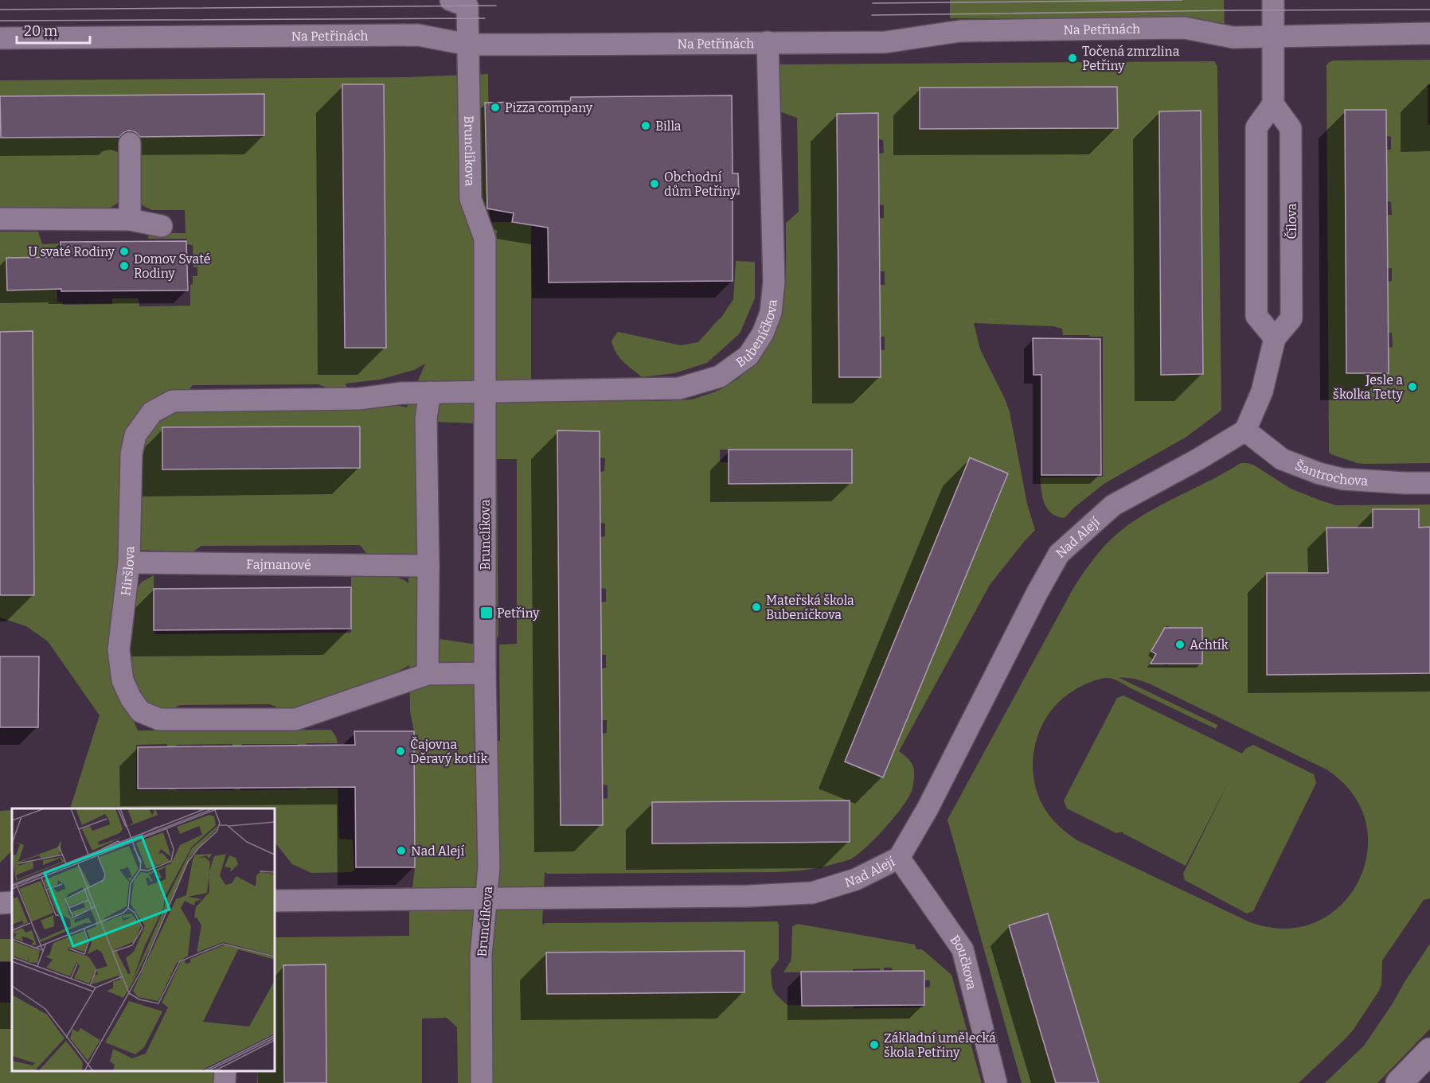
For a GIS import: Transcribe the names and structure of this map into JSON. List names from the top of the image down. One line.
{"streets":{"street":["Na Petřinách","Brunclíkova","Čílova","Bubeníčkova","Šantrochova","Nad Alejí","Fajmanové","Hiršlova","Boučkova"]},"crossings":[["Na Petřinách","Brunclíkova"],["Na Petřinách","Bubeníčkova"],["Brunclíkova","Bubeníčkova"],["Brunclíkova","Nad Alejí"],["Brunclíkova","Hiršlova"],["Čílova","Šantrochova"],["Čílova","Nad Alejí"],["Bubeníčkova","Hiršlova"],["Šantrochova","Nad Alejí"],["Nad Alejí","Boučkova"],["Fajmanové","Hiršlova"]],"places":{"other":["Točená zmrzlina Petřiny","Pizza company","Billa","Obchodní dům Petřiny","U svaté Rodiny","Domov Svaté Rodiny","Jesle a školka Tetty","Mateřská škola Bubeníčkova","Achtík","Čajovna Děravý kotlík","Nad Alejí","Základní umělecká škola Petřiny"],"transit":["Petřiny"]},"scale_bar":"20 m"}
